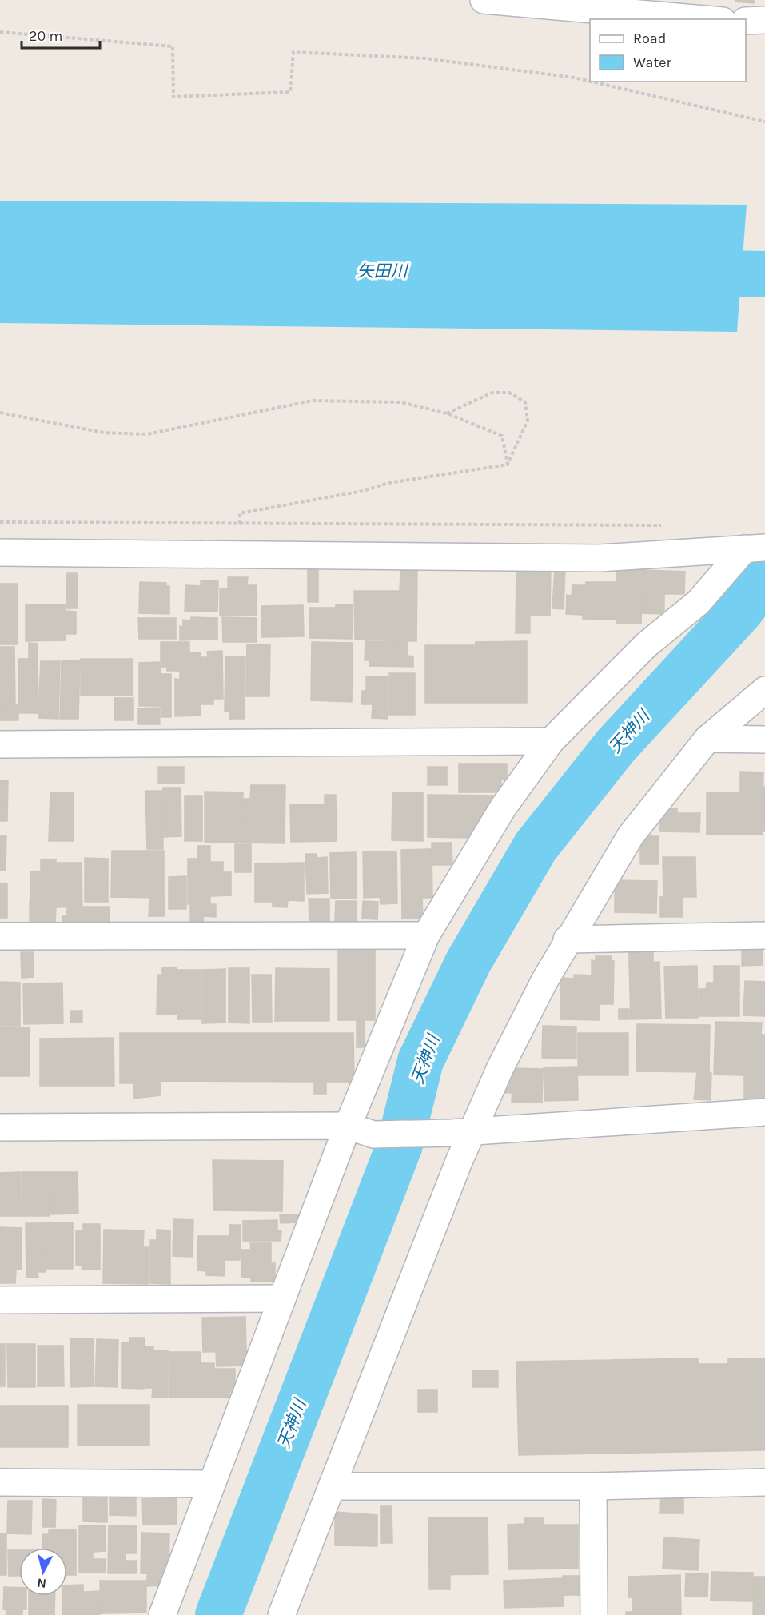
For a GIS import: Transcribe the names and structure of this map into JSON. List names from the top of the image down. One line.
{"water":["矢田川","天神川"],"legend":["Road","Water"],"scale_bar":"20 m","north":"bottom"}
